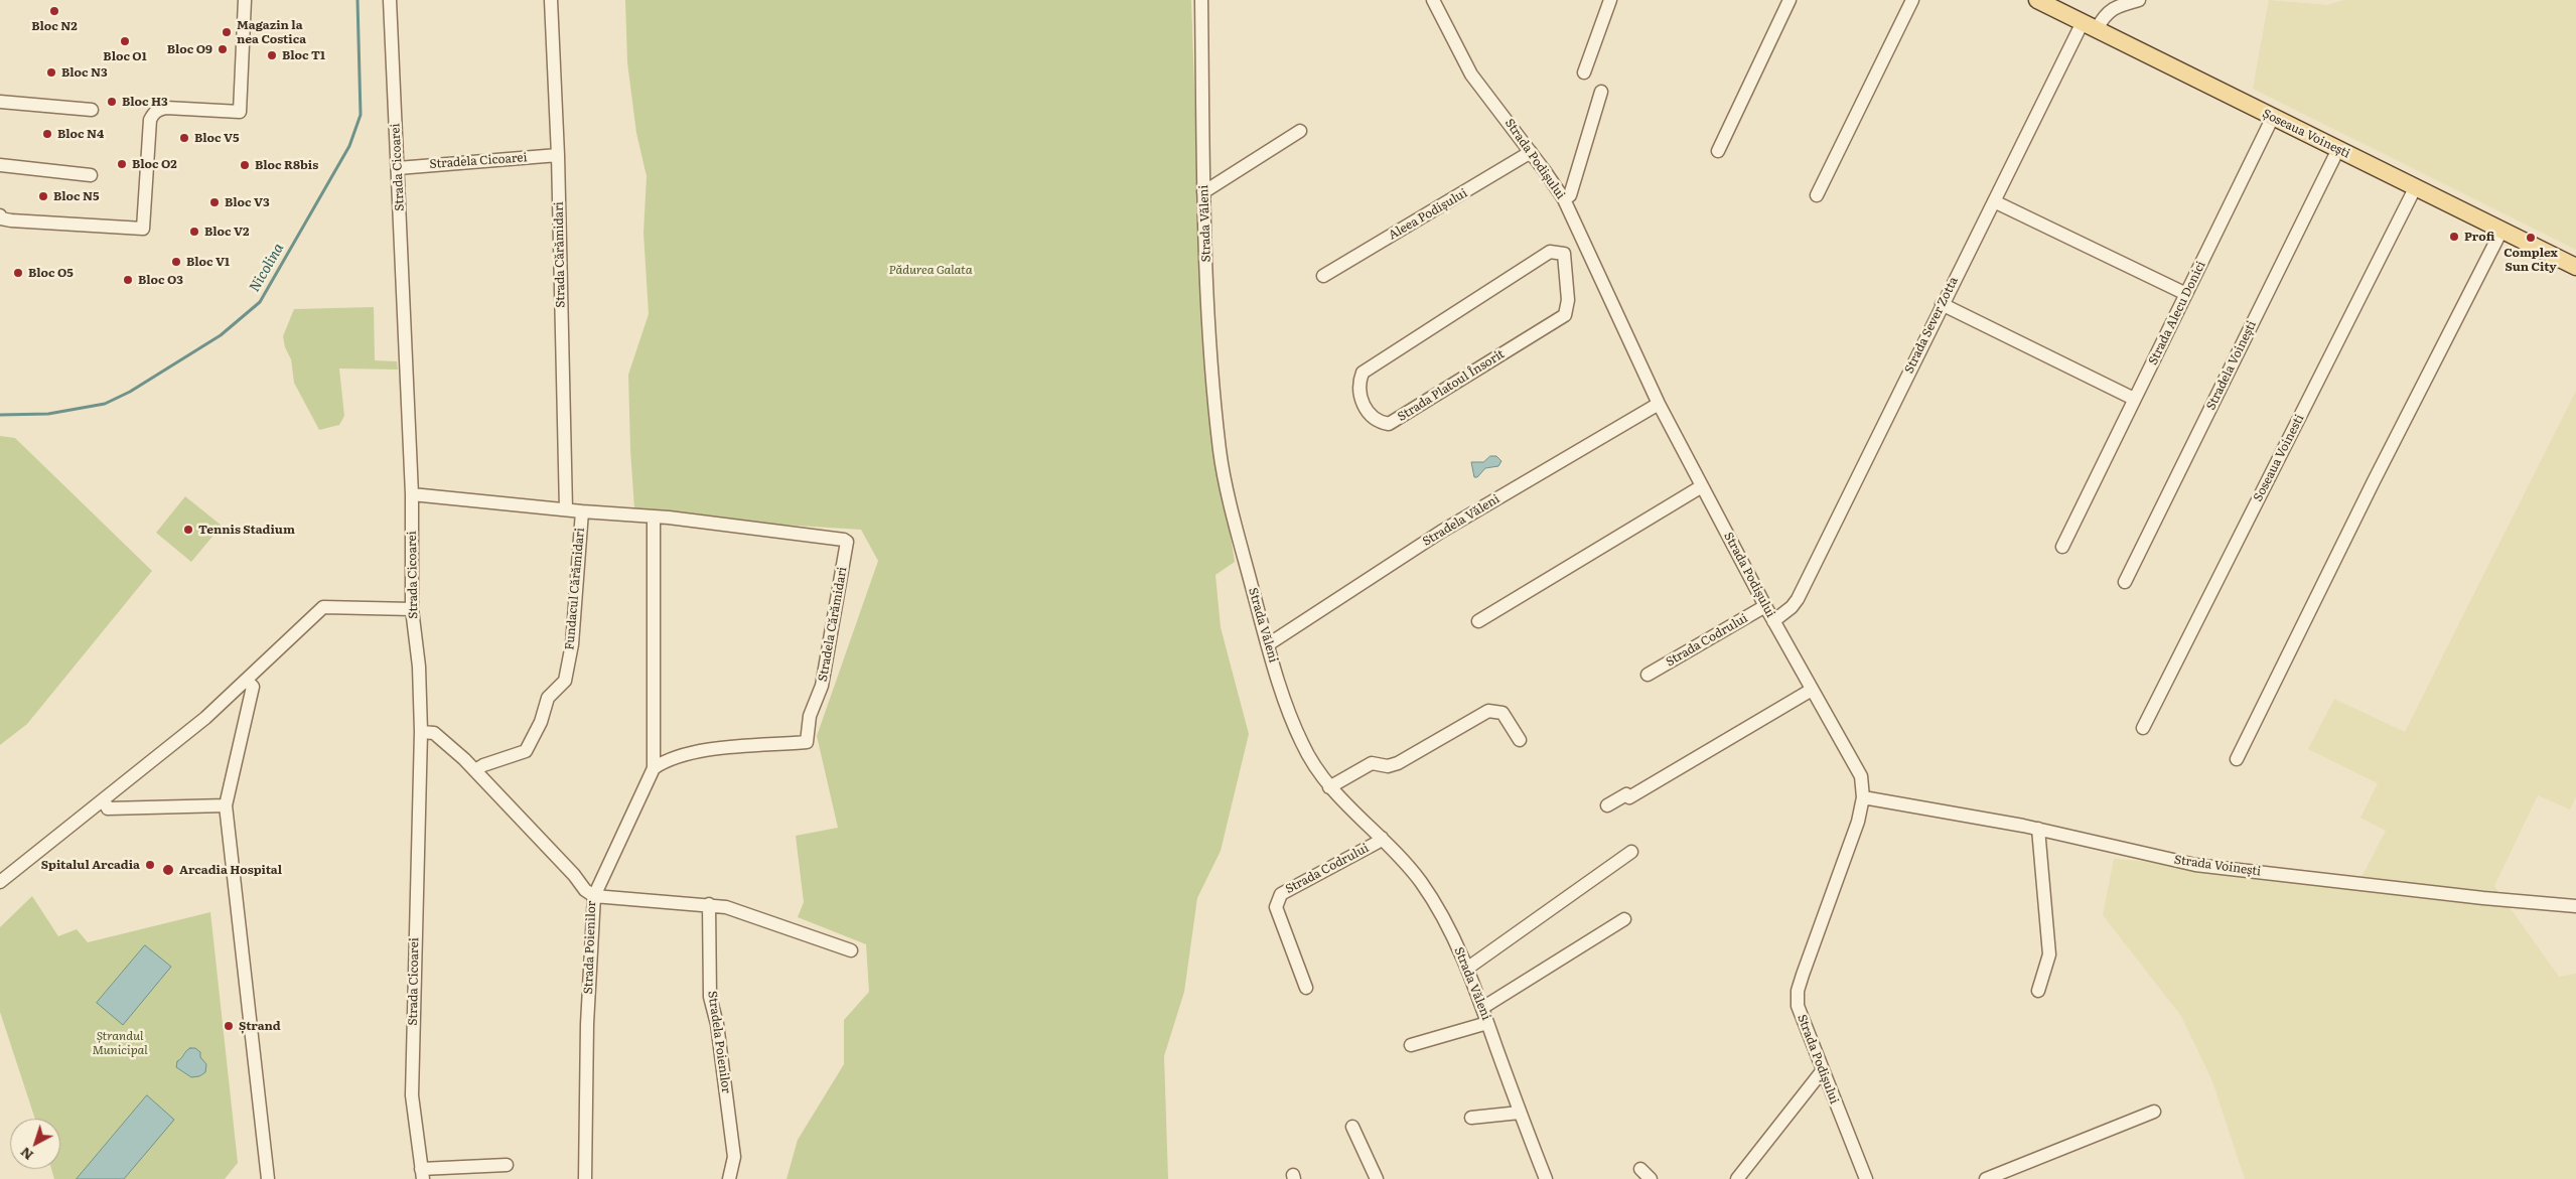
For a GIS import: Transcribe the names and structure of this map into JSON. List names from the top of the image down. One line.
{"streets":{"main road":["Șoseaua Voinești"],"street":["Strada Podișului","Stradela Cicoarei","Strada Cicoarei","Aleea Podișului","Strada Văleni","Strada Cărămidari","Strada Alecu Donici","Strada Sever Zotta","Stradela Voinești","Strada Platoul Însorit","Soseaua Voinesti","Stradela Văleni","Fundacul Cărămidari","Stradela Cărămidari","Strada Codrului","Strada Voinești","Strada Poienilor","Stradela Poienilor"]},"crossings":[["Șoseaua Voinești","Strada Alecu Donici"],["Șoseaua Voinești","Strada Sever Zotta"],["Șoseaua Voinești","Stradela Voinești"],["Șoseaua Voinești","Soseaua Voinesti"],["Strada Podișului","Aleea Podișului"],["Strada Podișului","Strada Sever Zotta"],["Strada Podișului","Stradela Văleni"],["Strada Podișului","Strada Codrului"],["Strada Podișului","Strada Voinești"],["Stradela Cicoarei","Strada Cicoarei"],["Stradela Cicoarei","Strada Cărămidari"],["Strada Cicoarei","Stradela Cărămidari"],["Strada Cicoarei","Strada Poienilor"],["Strada Văleni","Stradela Văleni"],["Strada Văleni","Strada Codrului"],["Strada Cărămidari","Stradela Cărămidari"],["Fundacul Cărămidari","Stradela Cărămidari"],["Fundacul Cărămidari","Strada Poienilor"]],"water":["Nicolina"],"parks":["Pădurea Galata","Ștrandul Municipal"],"places":["Bloc N2","Magazin la nea Costica","Bloc O1","Bloc O9","Bloc T1","Bloc N3","Bloc H3","Bloc N4","Bloc V5","Bloc O2","Bloc R8bis","Bloc N5","Bloc V3","Bloc V2","Profi","Complex Sun City","Bloc V1","Bloc O5","Bloc O3","Tennis Stadium","Spitalul Arcadia","Arcadia Hospital","Ștrand"],"north":"bottom left"}
